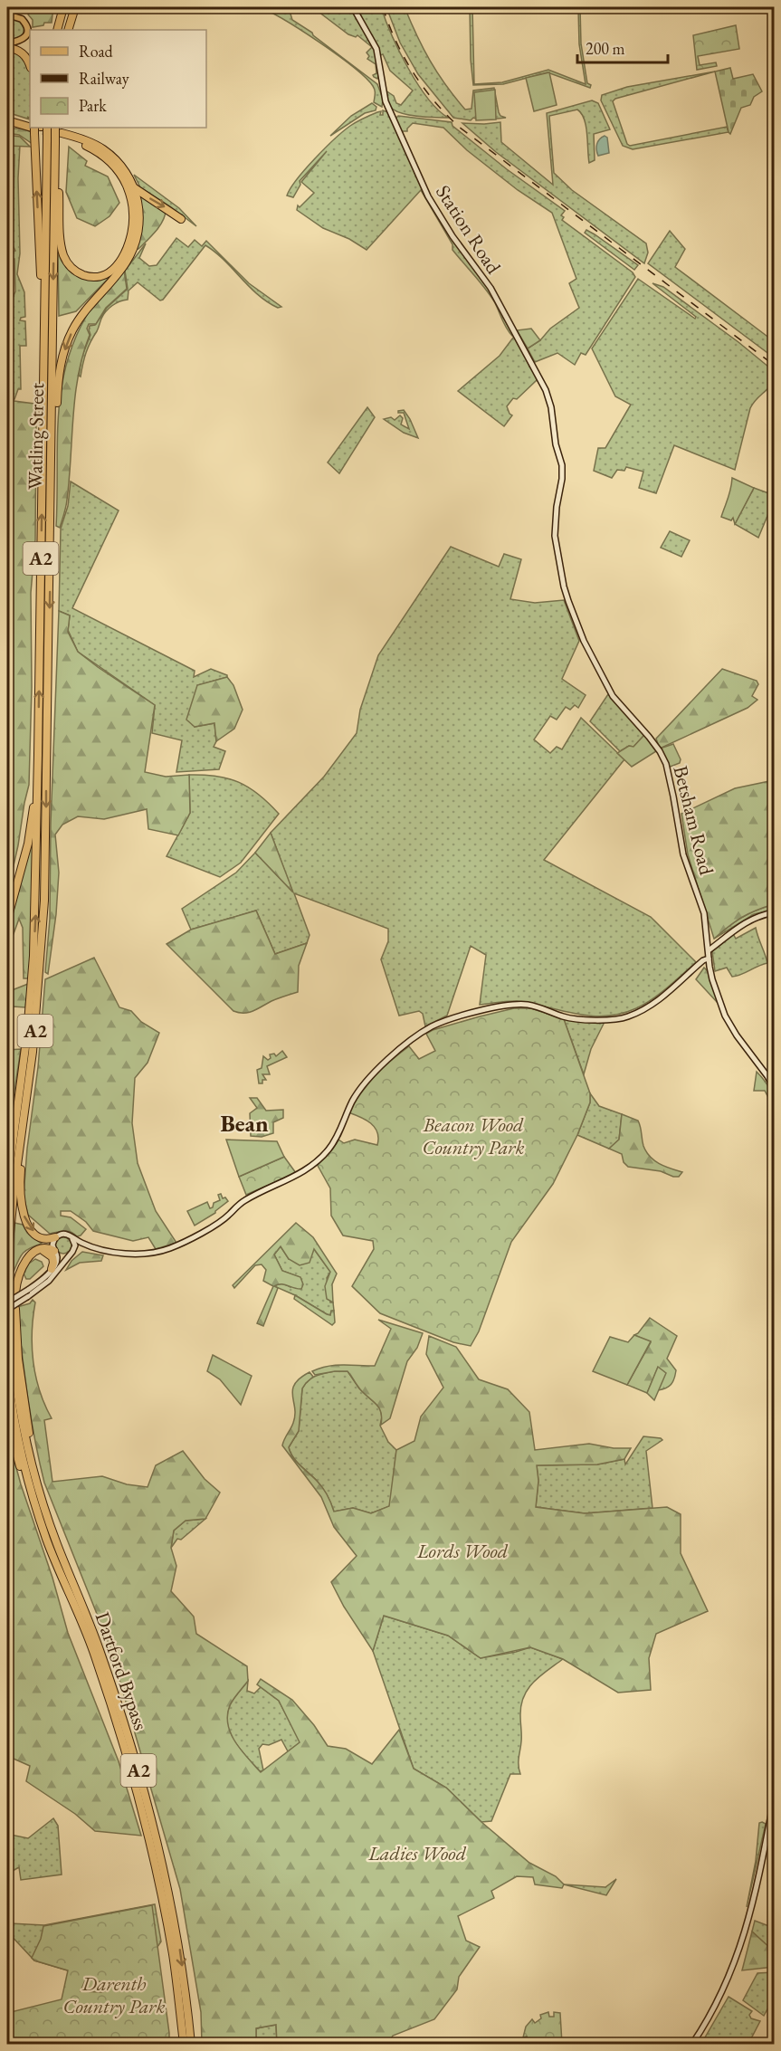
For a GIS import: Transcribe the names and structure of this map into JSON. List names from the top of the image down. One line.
{"streets":{"highway":["Watling Street","A2","Dartford Bypass"],"main road":["Station Road","Betsham Road"]},"crossings":[["Station Road","Betsham Road"],["Watling Street","A2"]],"districts":["Bean"],"parks":["Beacon Wood Country Park","Lords Wood","Ladies Wood","Darenth Country Park"],"legend":["Road","Railway","Park"],"scale_bar":"200 m"}
